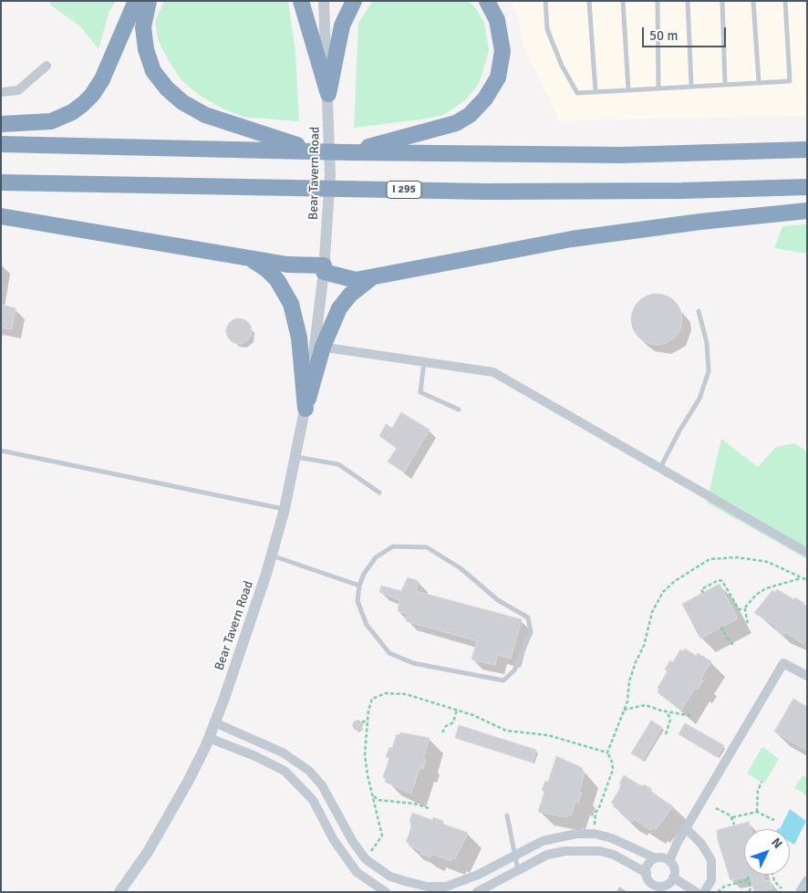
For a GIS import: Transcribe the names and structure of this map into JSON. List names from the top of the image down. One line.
{"streets":{"highway":["I 295"],"street":["Bear Tavern Road"]},"scale_bar":"50 m","north":"top right"}
